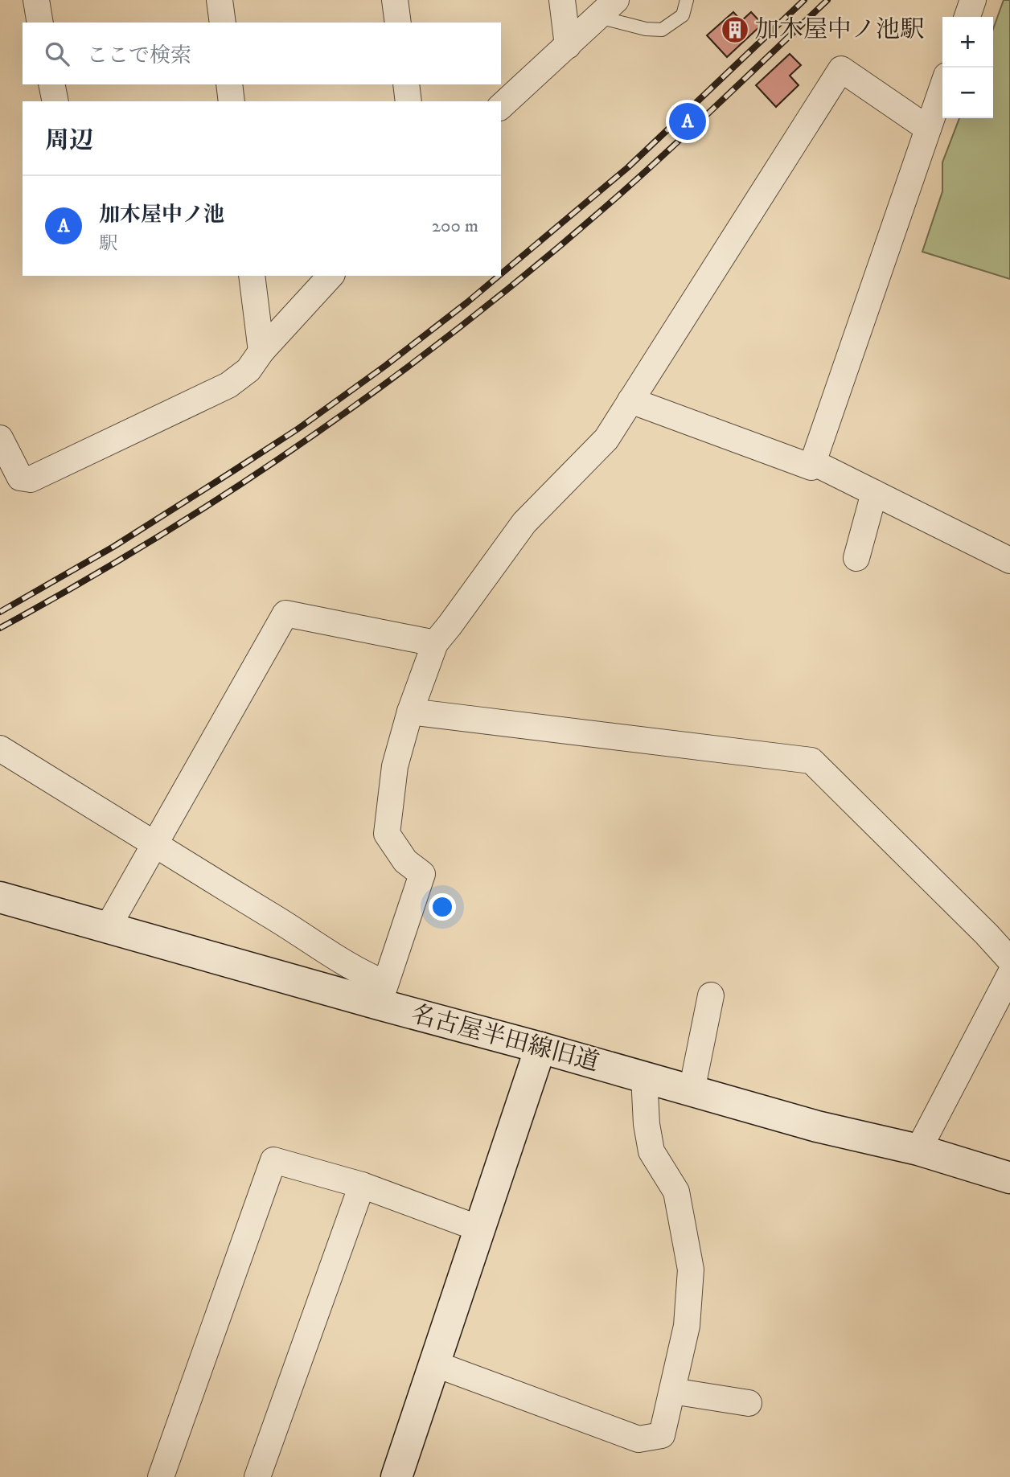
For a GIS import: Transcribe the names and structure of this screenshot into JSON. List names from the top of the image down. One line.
{"streets":{"street":["名古屋半田線旧道"]},"places":{"building":["加木屋中ノ池駅"]},"page":{"map_buttons":["+","−"],"search":"ここで検索","pins":"A","heading":"周辺","list":[{"mark":"A","name":"加木屋中ノ池","note":"駅","value":"200 m"}]}}
